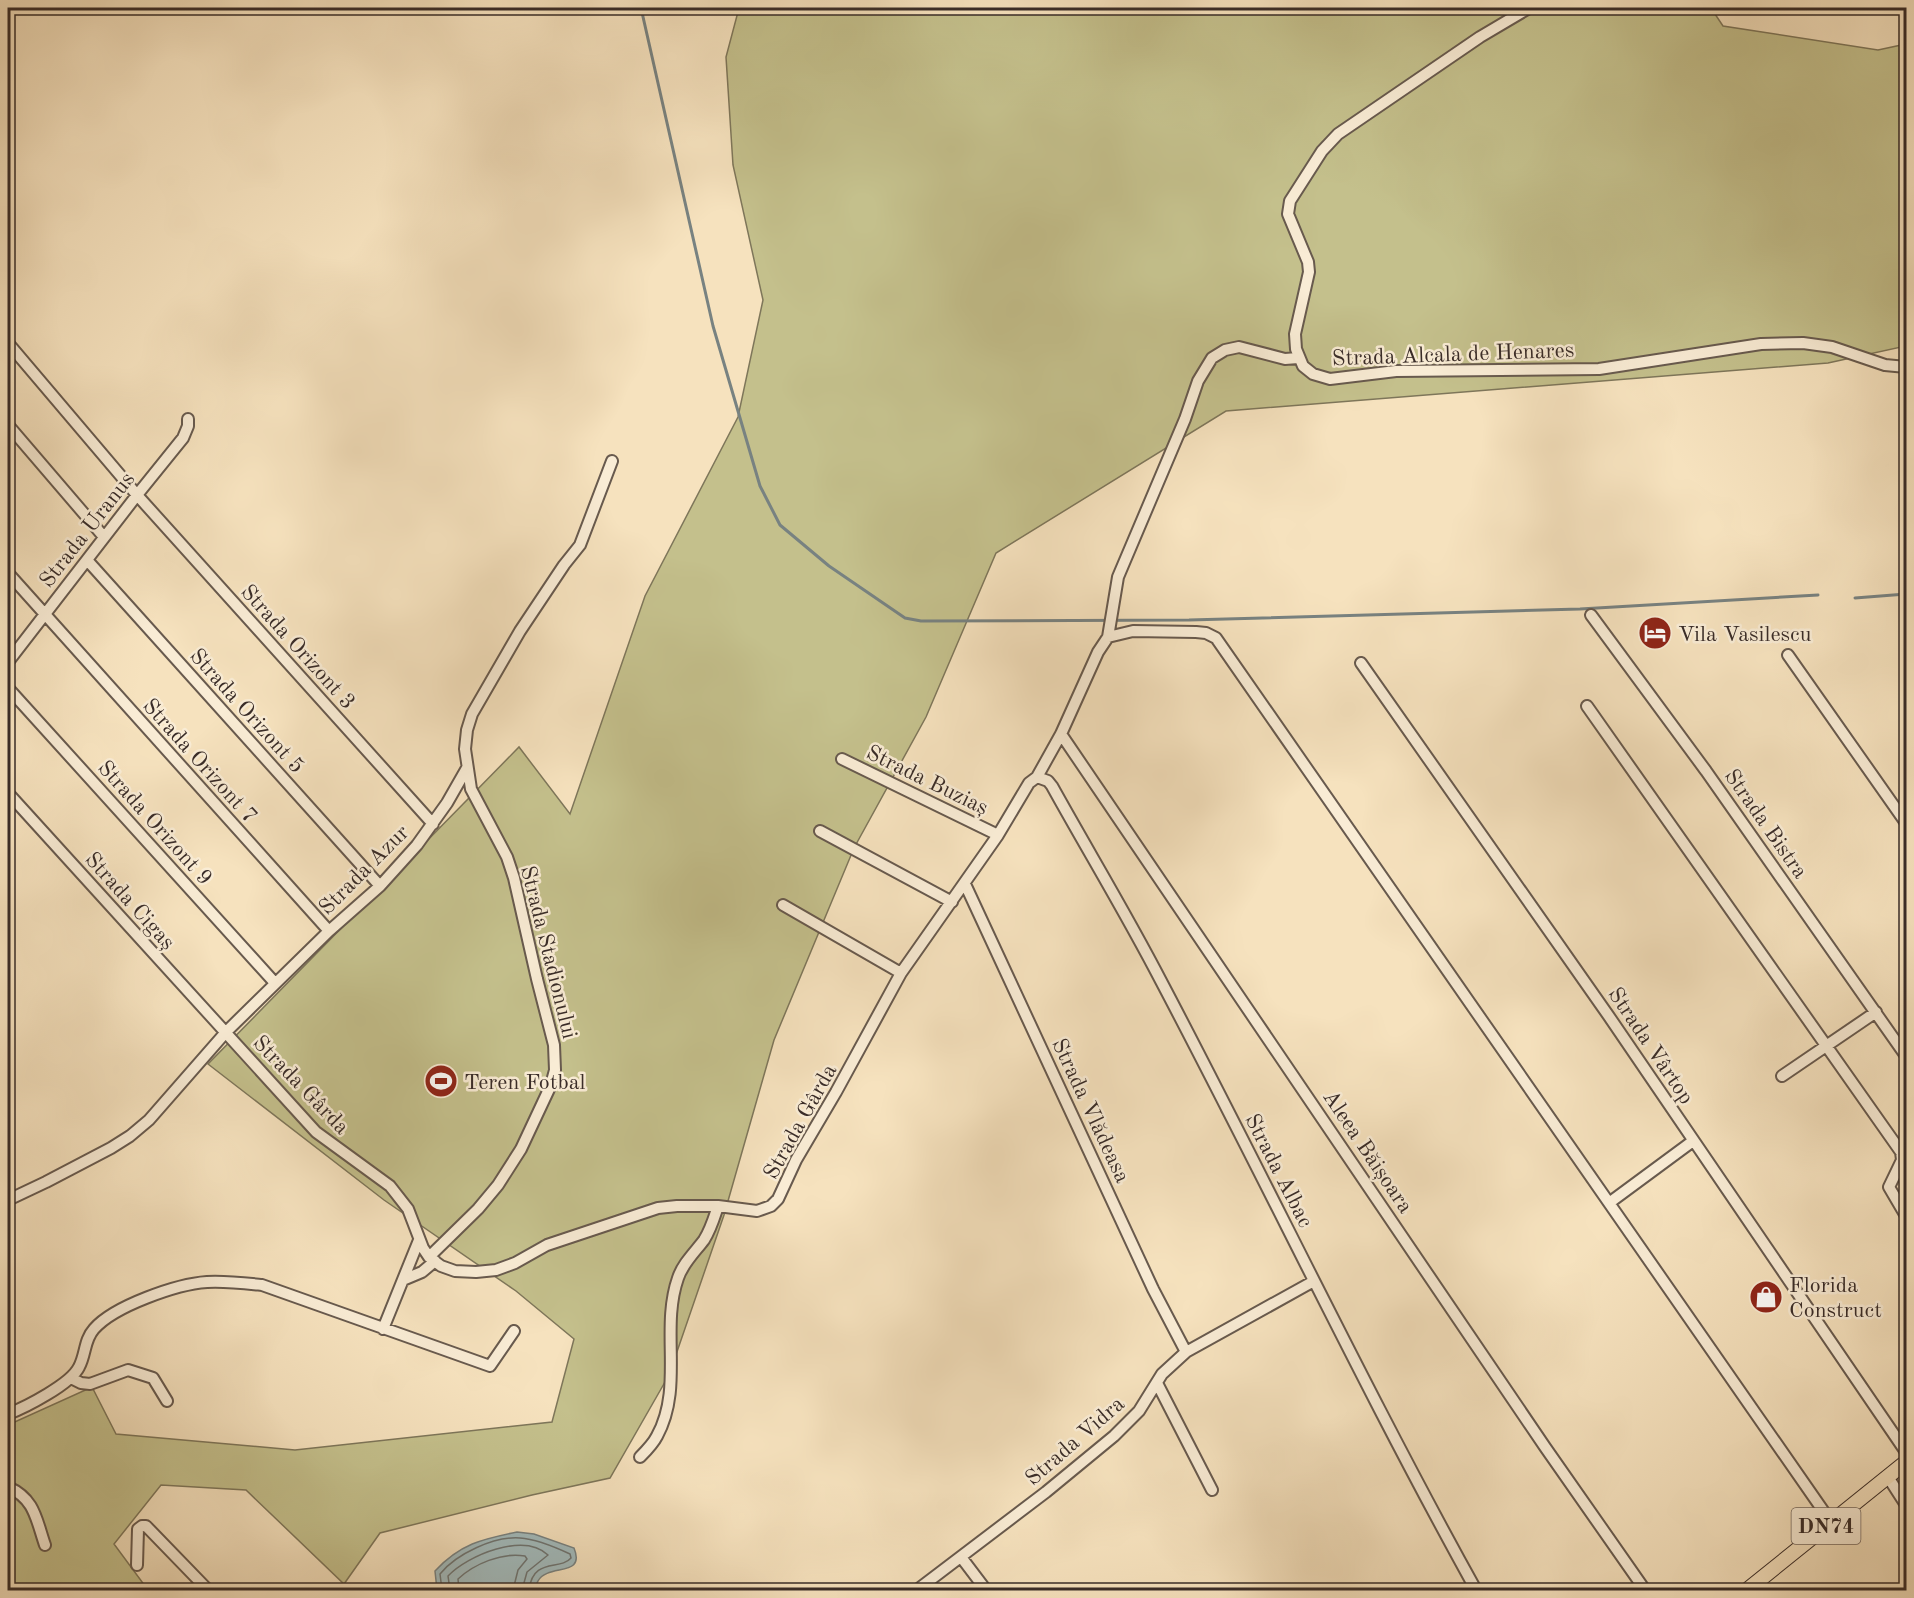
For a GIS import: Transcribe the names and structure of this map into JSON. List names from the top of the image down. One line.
{"streets":{"main road":["DN74"],"street":["Strada Alcala de Henares","Strada Uranus","Strada Orizont 3","Strada Orizont 5","Strada Orizont 7","Strada Buziaș","Strada Orizont 9","Strada Bistra","Strada Azur","Strada Cigaș","Strada Stadionului","Strada Vârtop","Strada Gârda","Strada Vlădeasa","Aleea Băișoara","Strada Albac","Strada Vidra"]},"crossings":[["Strada Alcala de Henares","Strada Gârda"],["Strada Uranus","Strada Orizont 3"],["Strada Uranus","Strada Orizont 5"],["Strada Uranus","Strada Orizont 7"],["Strada Orizont 3","Strada Azur"],["Strada Orizont 5","Strada Azur"],["Strada Orizont 7","Strada Azur"],["Strada Buziaș","Strada Gârda"],["Strada Orizont 9","Strada Azur"],["Strada Azur","Strada Cigaș"],["Strada Azur","Strada Stadionului"],["Strada Azur","Strada Gârda"],["Strada Cigaș","Strada Gârda"],["Strada Stadionului","Strada Gârda"],["Strada Gârda","Strada Vlădeasa"],["Strada Gârda","Aleea Băișoara"],["Strada Gârda","Strada Albac"],["Strada Vlădeasa","Strada Vidra"],["Strada Albac","Strada Vidra"]],"places":{"hotel":["Vila Vasilescu"],"sports":["Teren Fotbal"],"shop":["Florida Construct"]}}
